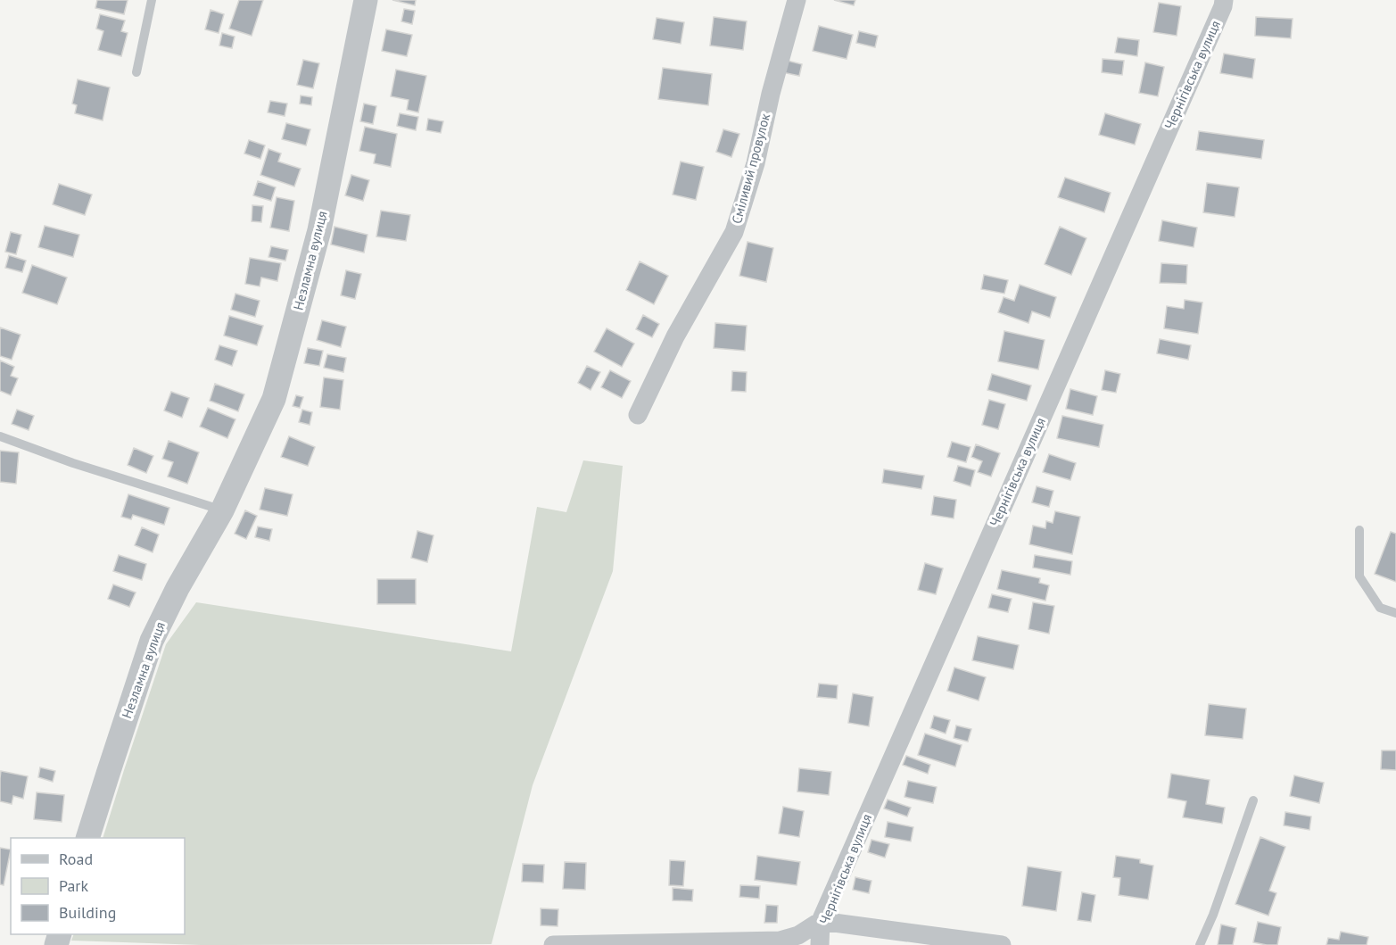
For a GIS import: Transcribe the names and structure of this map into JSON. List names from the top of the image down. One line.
{"streets":{"street":["Чернігівська вулиця","Сміливий провулок","Незламна вулиця"]},"legend":["Road","Park","Building"]}
